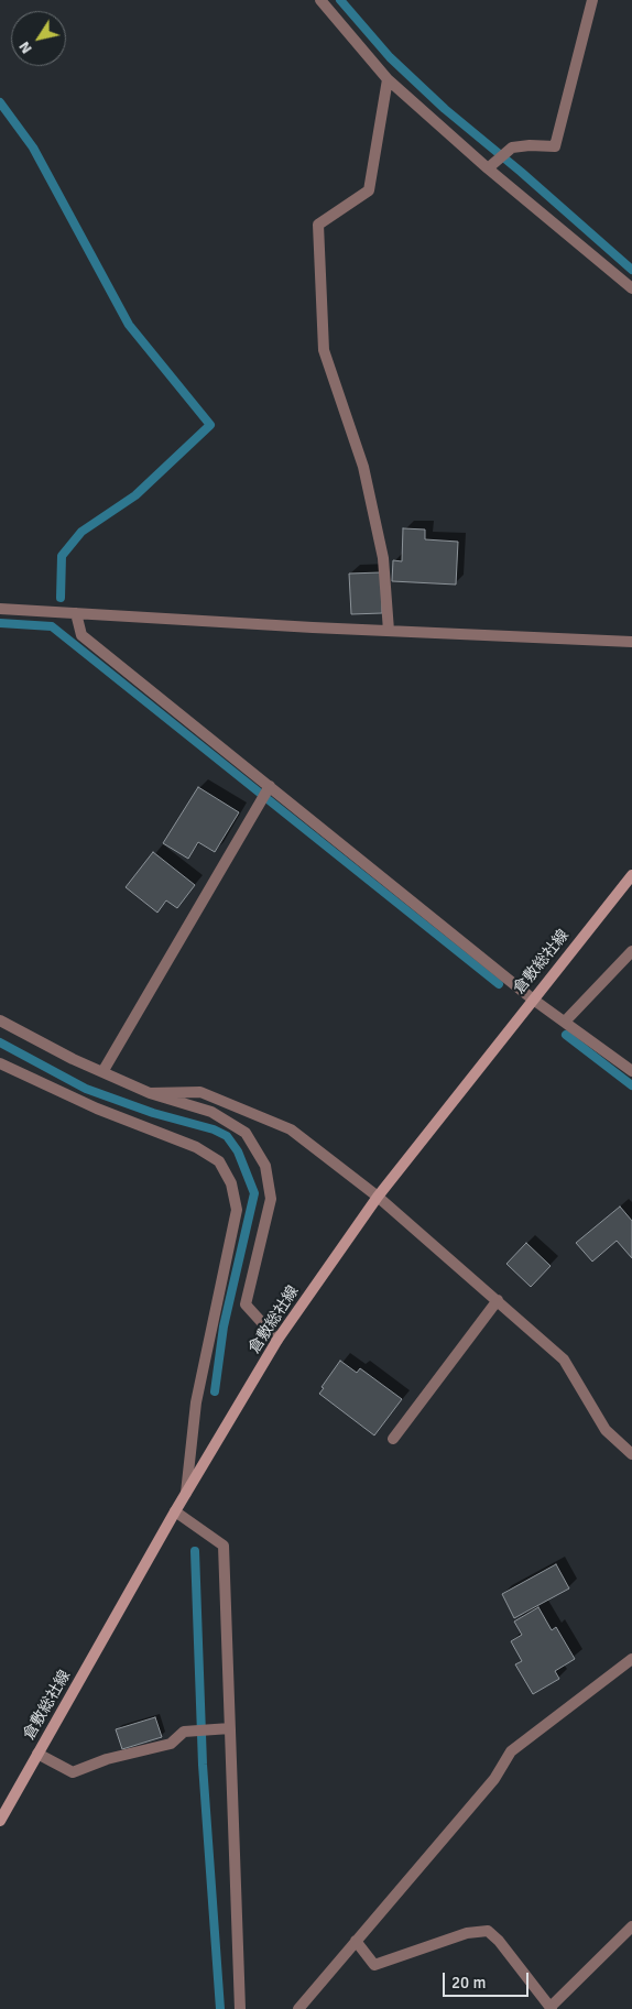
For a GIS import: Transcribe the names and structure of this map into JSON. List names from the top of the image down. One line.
{"streets":{"main road":["倉敷総社線"]},"scale_bar":"20 m","north":"bottom left"}
